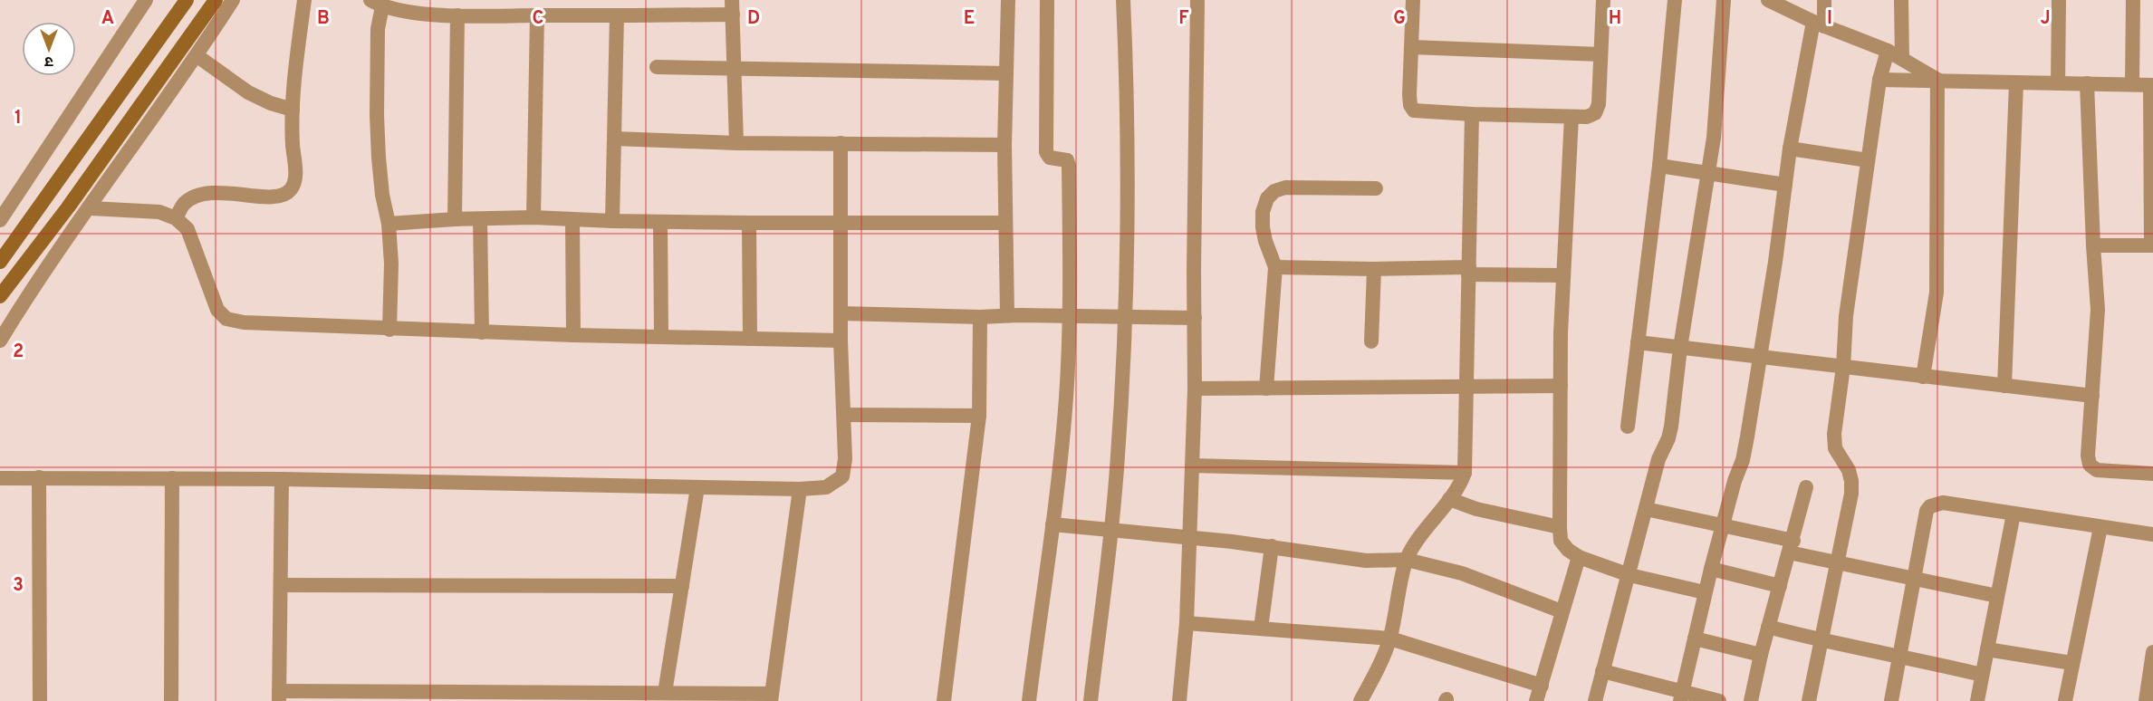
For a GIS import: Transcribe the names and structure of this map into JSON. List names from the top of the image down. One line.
{"north":"bottom","grid":{"columns":["A","B","C","D","E","F","G","H","I","J"],"rows":["1","2","3"]}}
